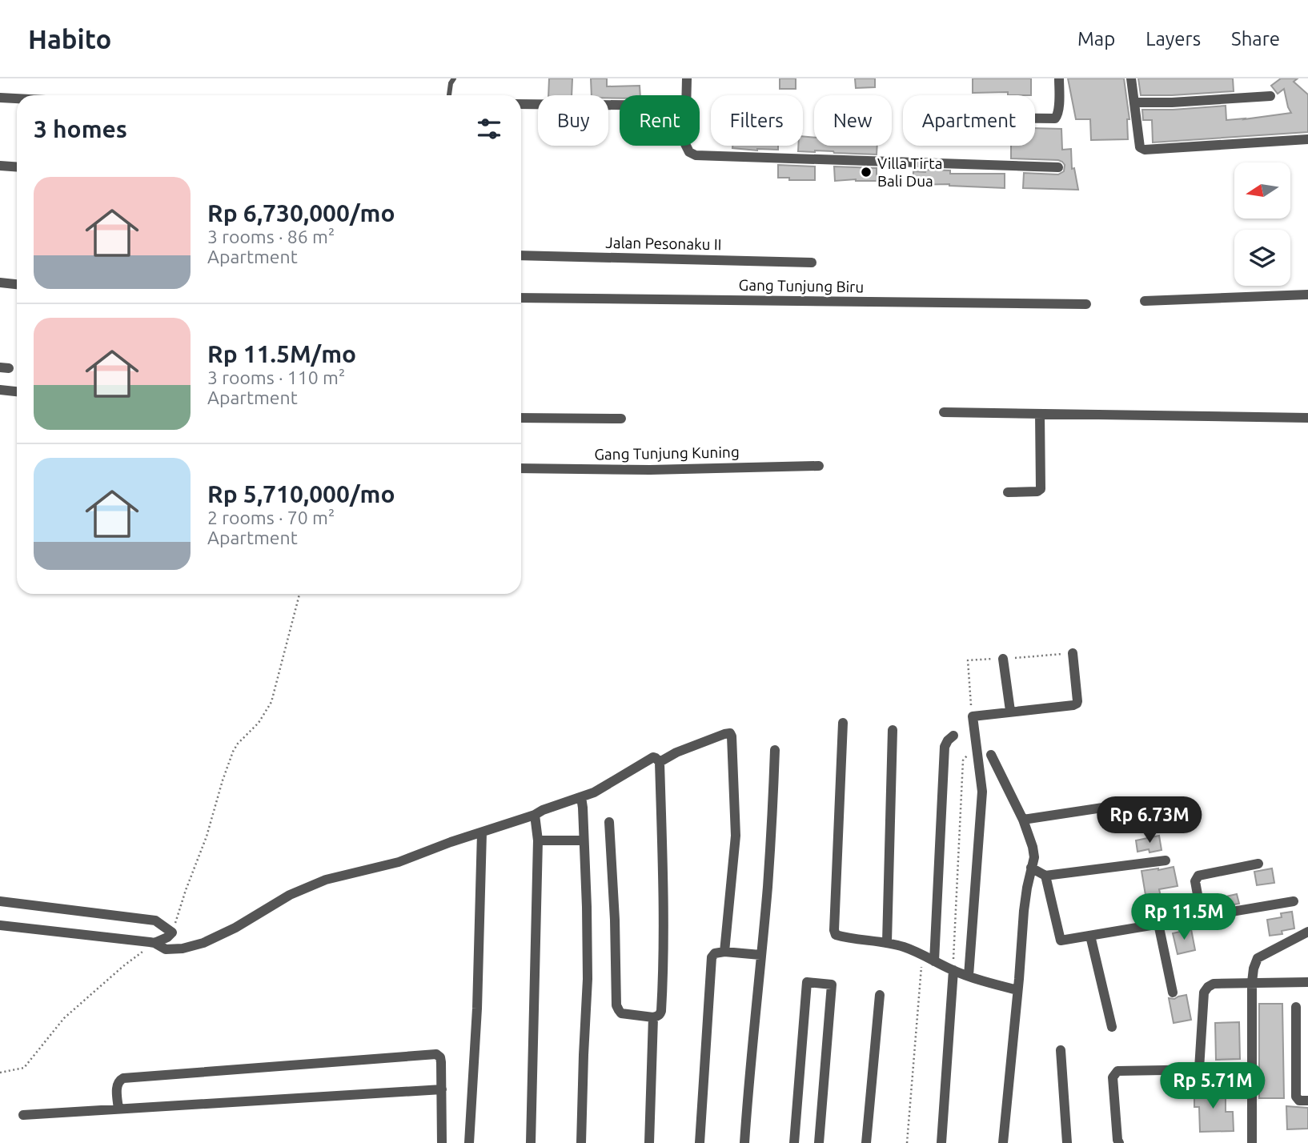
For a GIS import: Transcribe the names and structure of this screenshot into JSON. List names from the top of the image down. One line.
{"streets":{"street":["Jalan Pesonaku II","Gang Tunjung Biru","Gang Tunjung Kuning"]},"places":["Villa Tirta Bali Dua"],"north":"left","page":{"header":"Habito","nav":["Map","Layers","Share"],"chip":["Buy","Rent","Filters","New","Apartment"],"heading":"3 homes","list":[{"name":"Rp 6,730,000/mo","note":"3 rooms · 86 m² · Apartment"},{"name":"Rp 11.5M/mo","note":"3 rooms · 110 m² · Apartment"},{"name":"Rp 5,710,000/mo","note":"2 rooms · 70 m² · Apartment"}],"price":["Rp 6.73M","Rp 11.5M","Rp 5.71M"]}}
